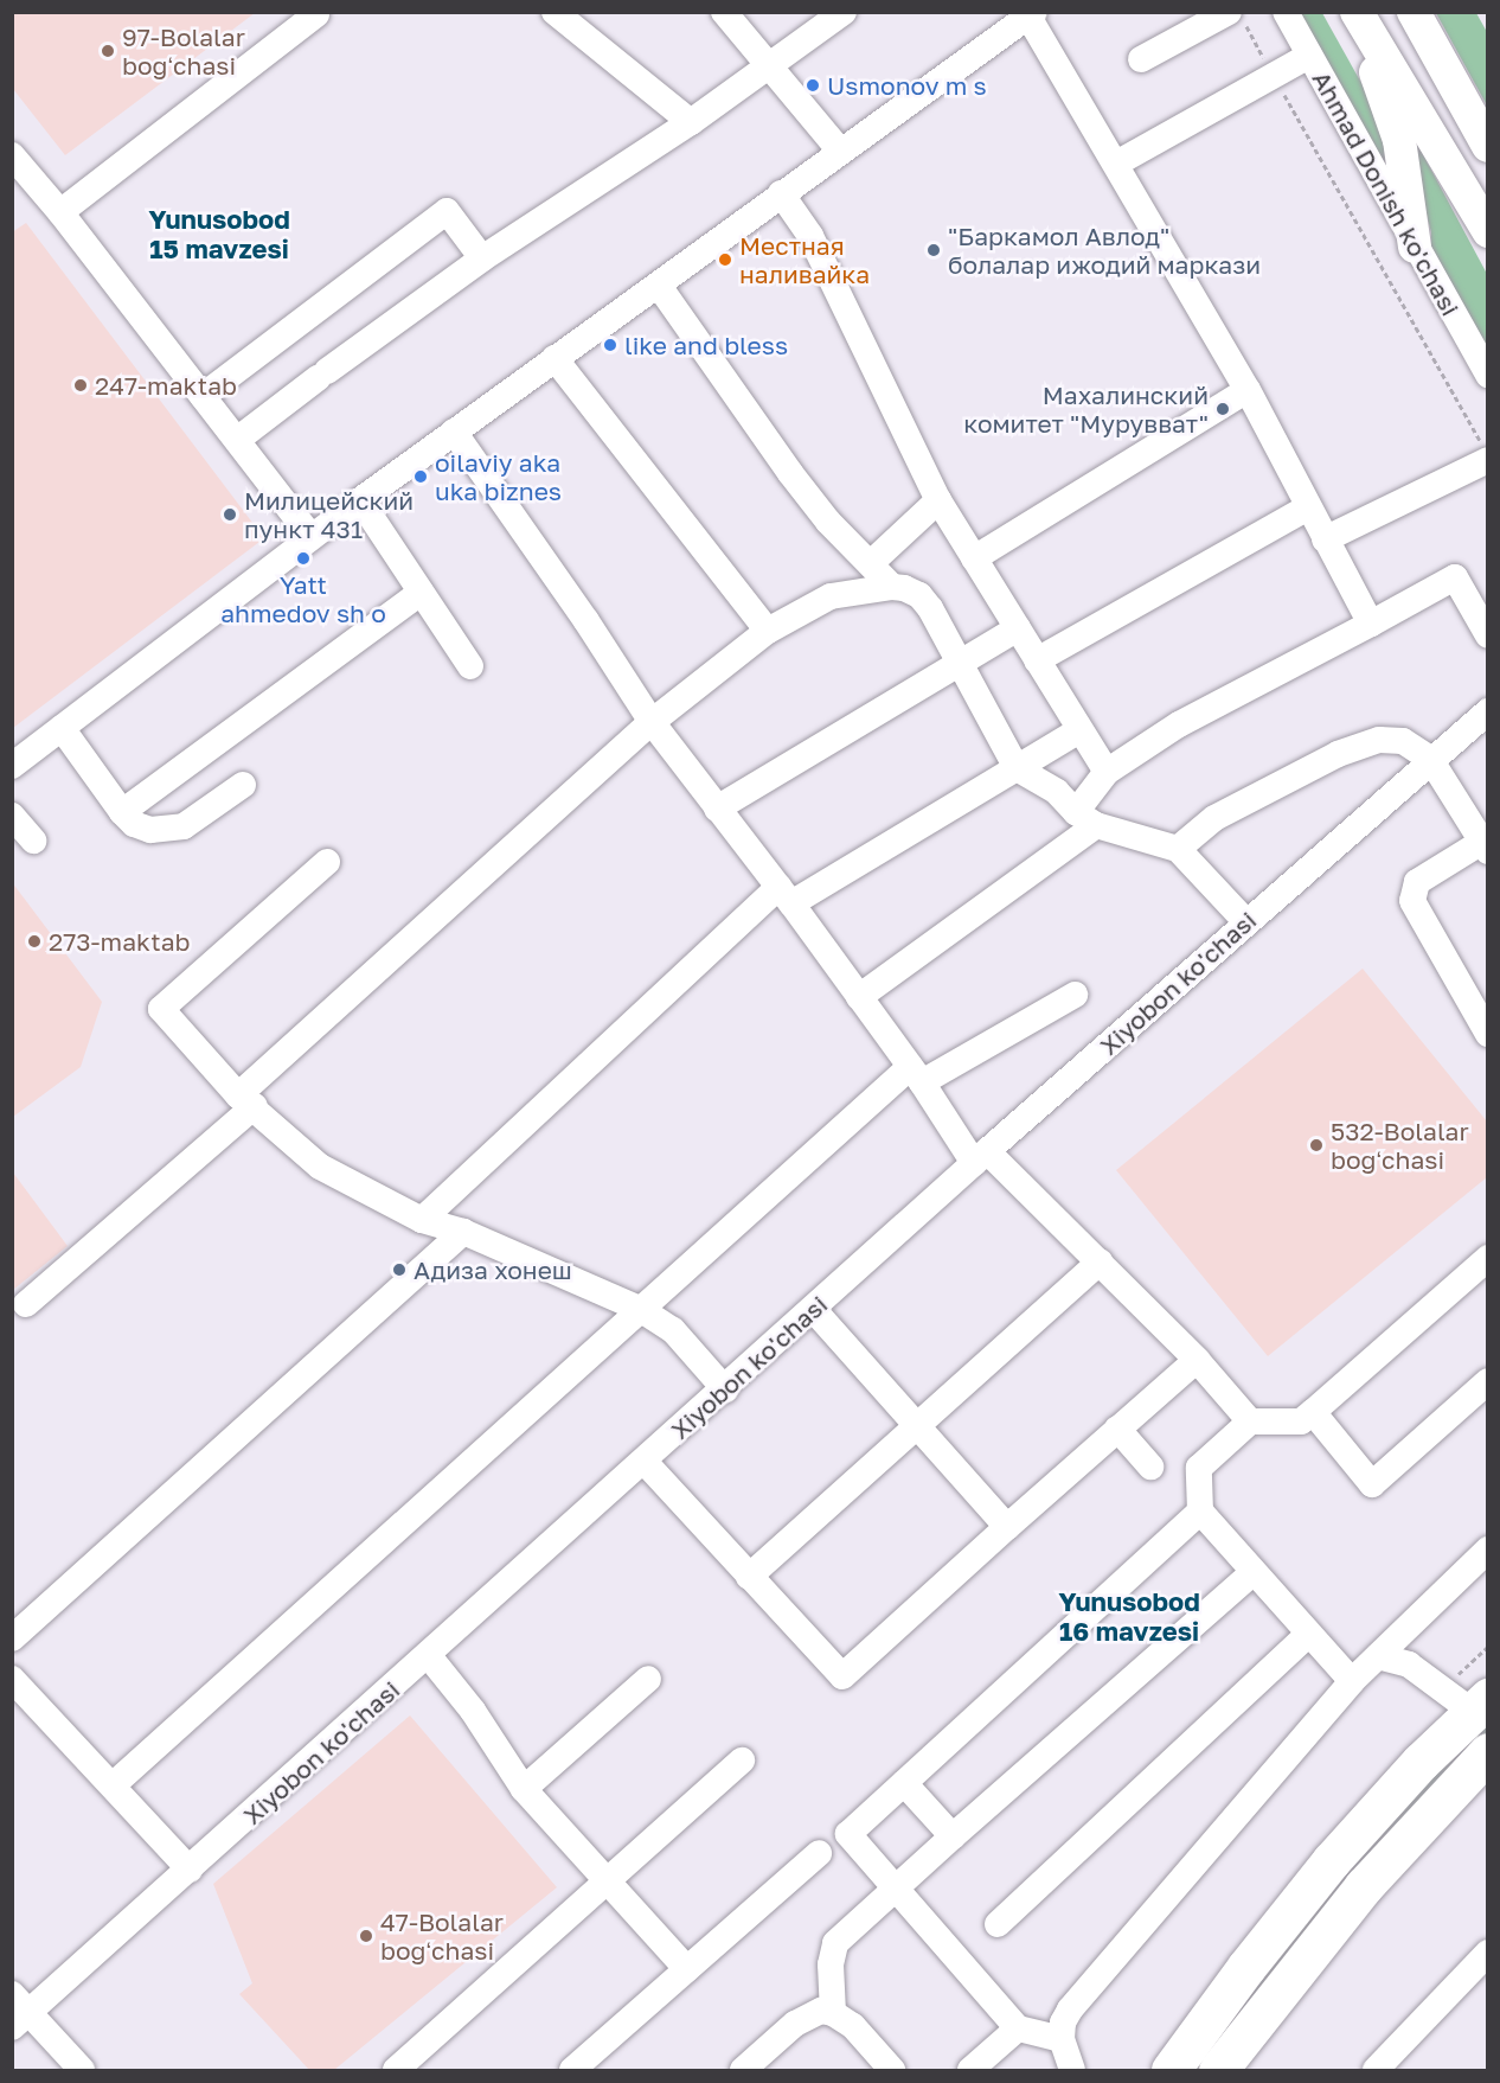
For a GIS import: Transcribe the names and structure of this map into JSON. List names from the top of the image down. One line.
{"streets":{"street":["Ahmad Donish ko'chasi","Xiyobon ko'chasi"]},"districts":["Yunusobod 15 mavzesi","Yunusobod 16 mavzesi"],"places":["97-Bolalar bogʻchasi","Usmonov m s","\"Баркамол Авлод\" болалар ижодий маркази","Местная наливайка","like and bless","247-maktab","Махалинский комитет \"Мурувват\"","oilaviy aka uka biznes","Милицейский пункт 431","Yatt ahmedov sh o","273-maktab","532-Bolalar bogʻchasi","Адиза хонеш","47-Bolalar bogʻchasi"]}
